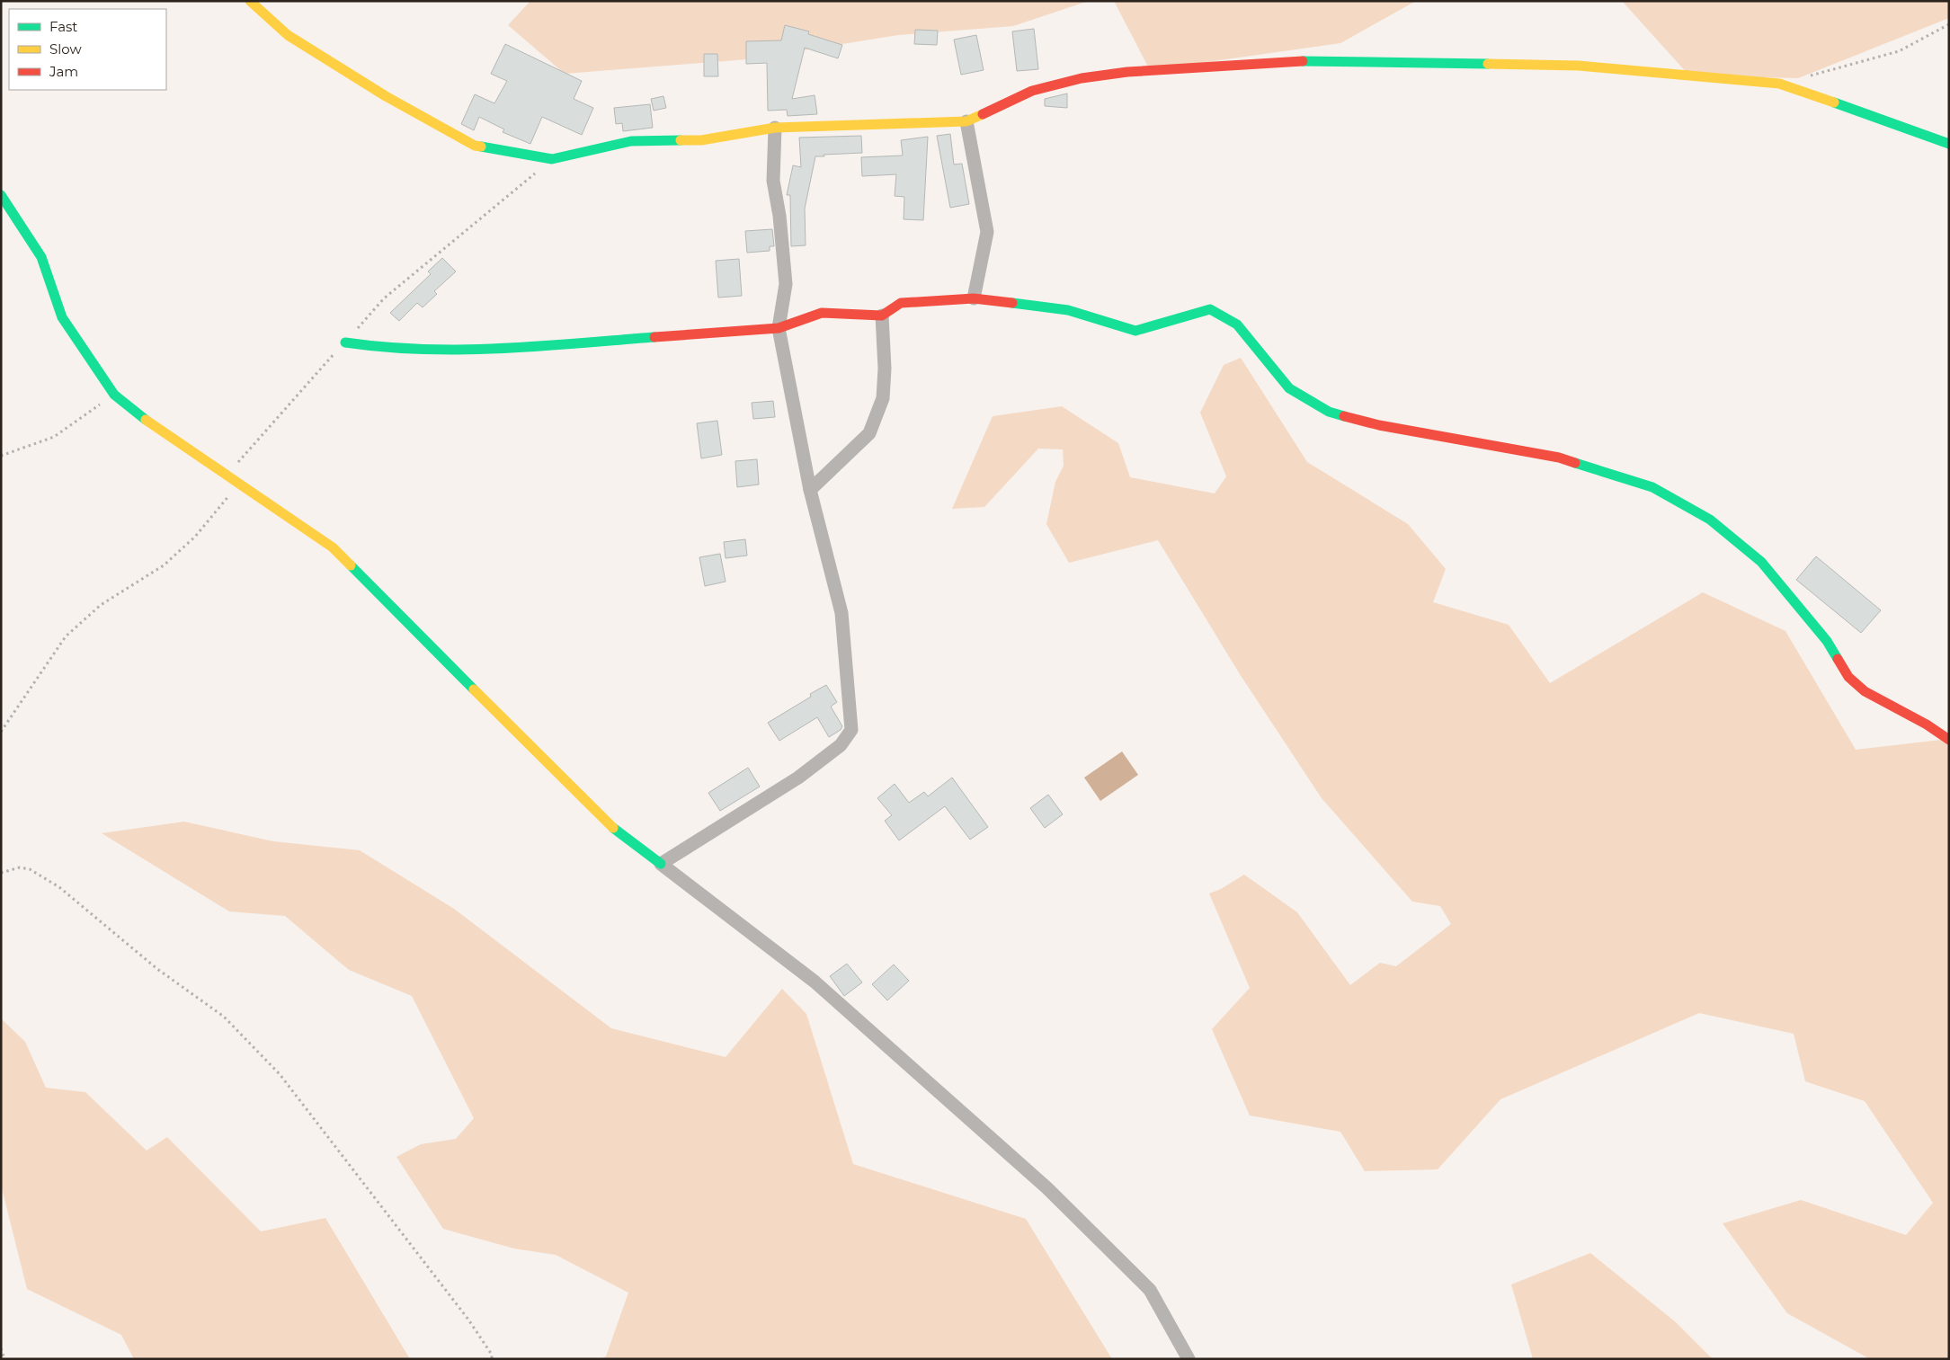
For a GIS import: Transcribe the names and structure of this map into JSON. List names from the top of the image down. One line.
{"legend":["Fast","Slow","Jam"]}
